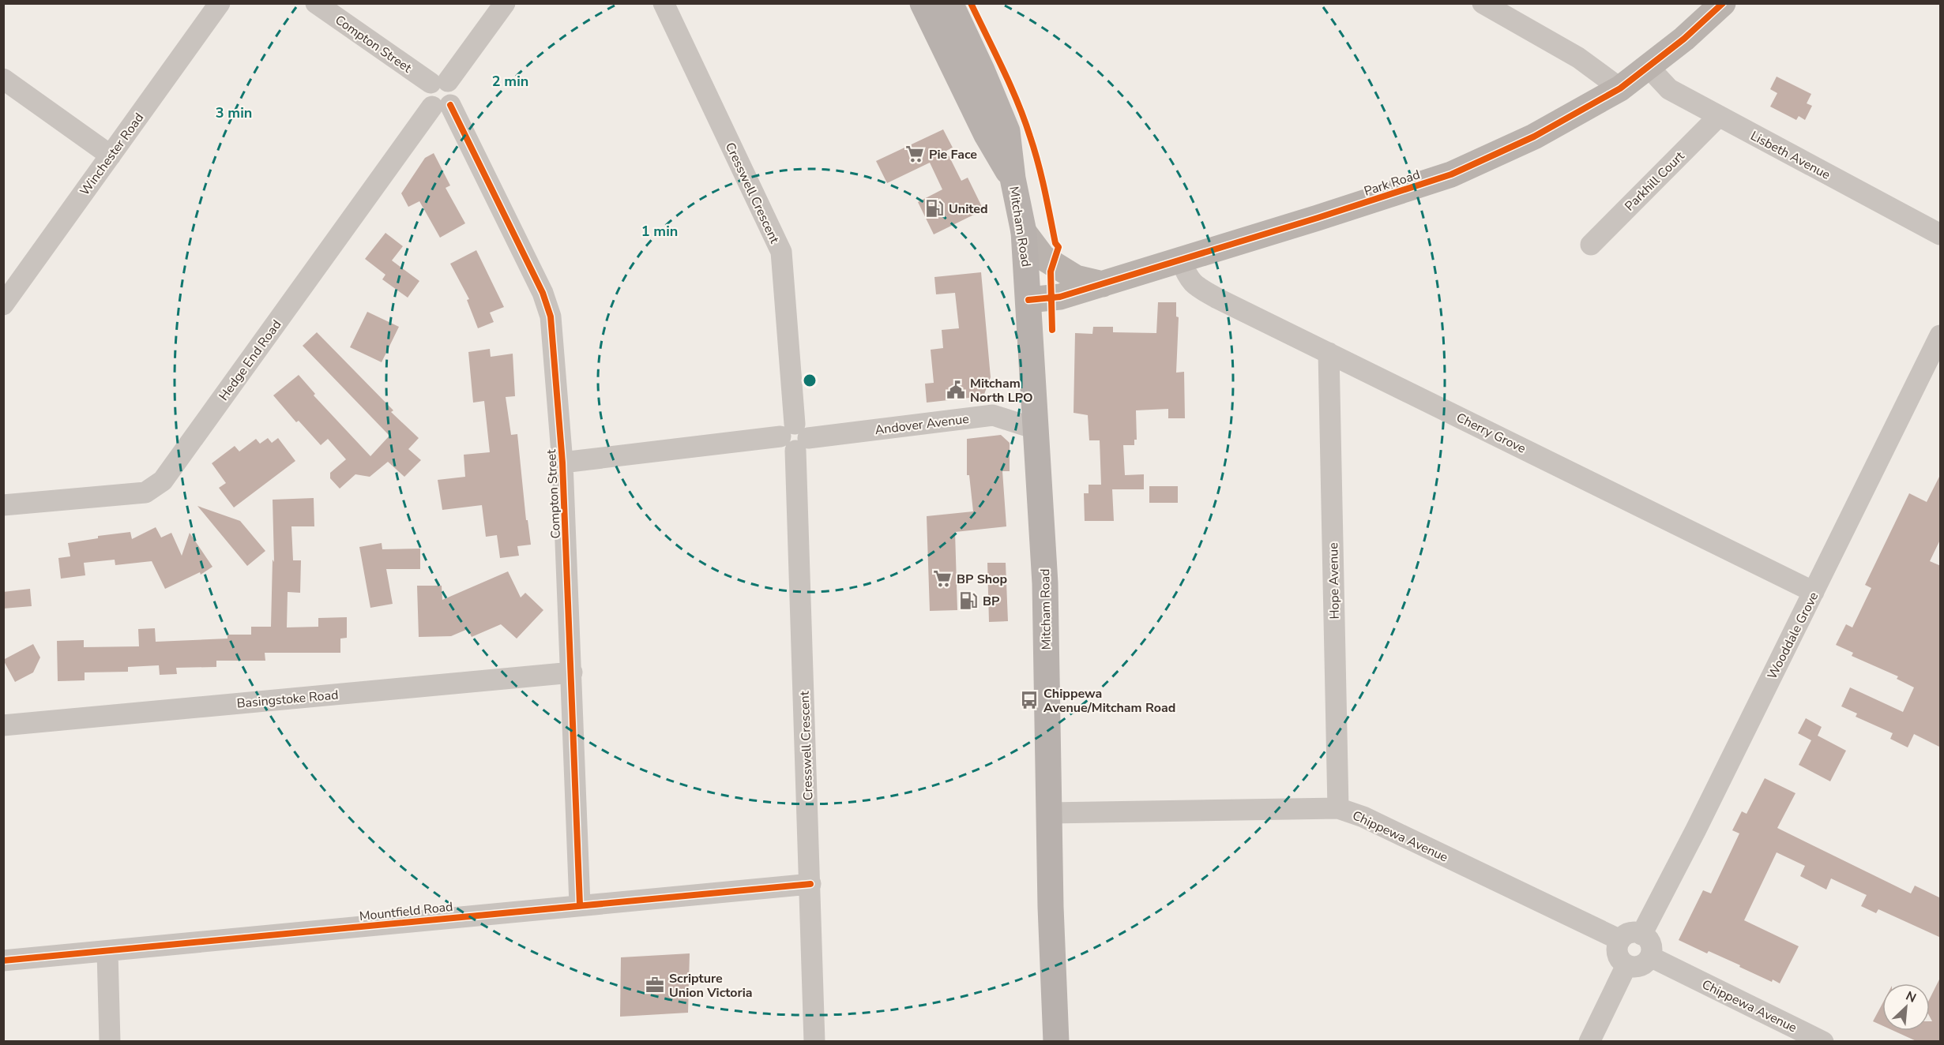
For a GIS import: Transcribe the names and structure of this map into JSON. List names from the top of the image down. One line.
{"streets":{"main road":["Mitcham Road"],"street":["Compton Street","Winchester Road","Lisbeth Avenue","Parkhill Court","Park Road","Cresswell Crescent","Hedge End Road","Andover Avenue","Cherry Grove","Hope Avenue","Wooddale Grove","Basingstoke Road","Chippewa Avenue","Mountfield Road"]},"crossings":[["Compton Street","Hedge End Road"],["Compton Street","Andover Avenue"],["Compton Street","Basingstoke Road"],["Compton Street","Mountfield Road"],["Lisbeth Avenue","Parkhill Court"],["Lisbeth Avenue","Park Road"],["Park Road","Mitcham Road"],["Park Road","Cherry Grove"],["Cresswell Crescent","Andover Avenue"],["Cresswell Crescent","Mountfield Road"],["Mitcham Road","Andover Avenue"],["Mitcham Road","Chippewa Avenue"],["Cherry Grove","Hope Avenue"],["Cherry Grove","Wooddale Grove"],["Hope Avenue","Chippewa Avenue"],["Wooddale Grove","Chippewa Avenue"]],"places":{"supermarket":["Pie Face","BP Shop"],"fuel station":["United","BP"],"public building":["Mitcham North LPO"],"bus stop":["Chippewa Avenue/Mitcham Road"],"office":["Scripture Union Victoria"]},"north":"top right","rings":["2 min","3 min","1 min"]}
